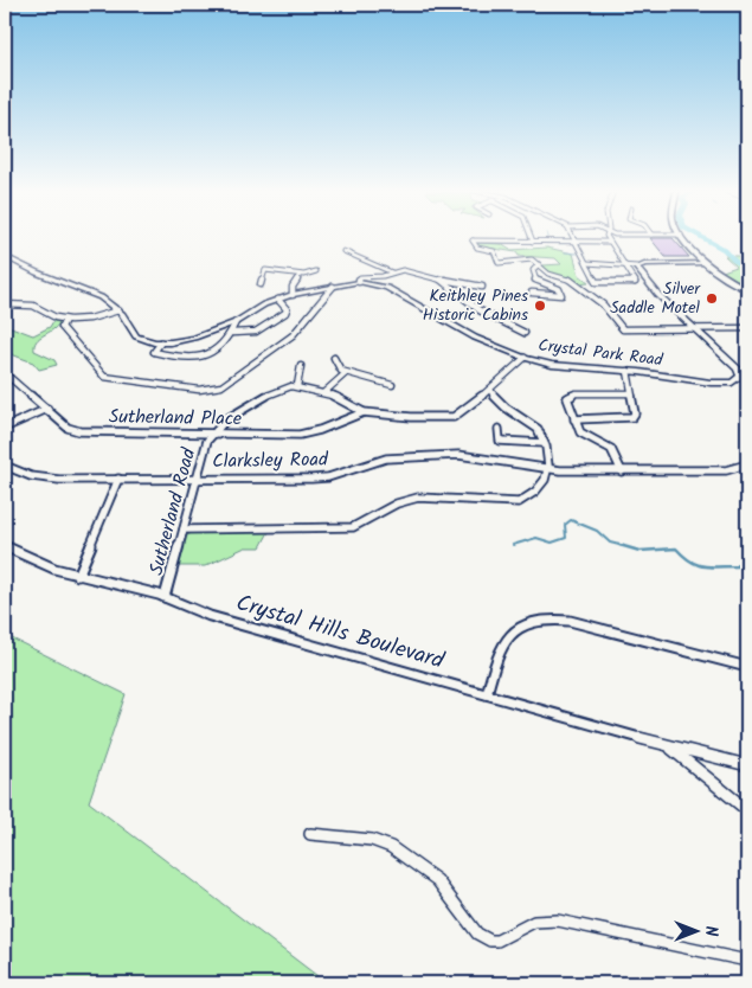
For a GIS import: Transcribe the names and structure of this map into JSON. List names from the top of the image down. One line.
{"streets":{"street":["Crystal Park Road","Sutherland Place","Clarksley Road","Sutherland Road","Crystal Hills Boulevard"]},"crossings":[["Sutherland Place","Sutherland Road"],["Clarksley Road","Sutherland Road"],["Sutherland Road","Crystal Hills Boulevard"]],"places":["Silver Saddle Motel","Keithley Pines Historic Cabins"],"north":"right"}
